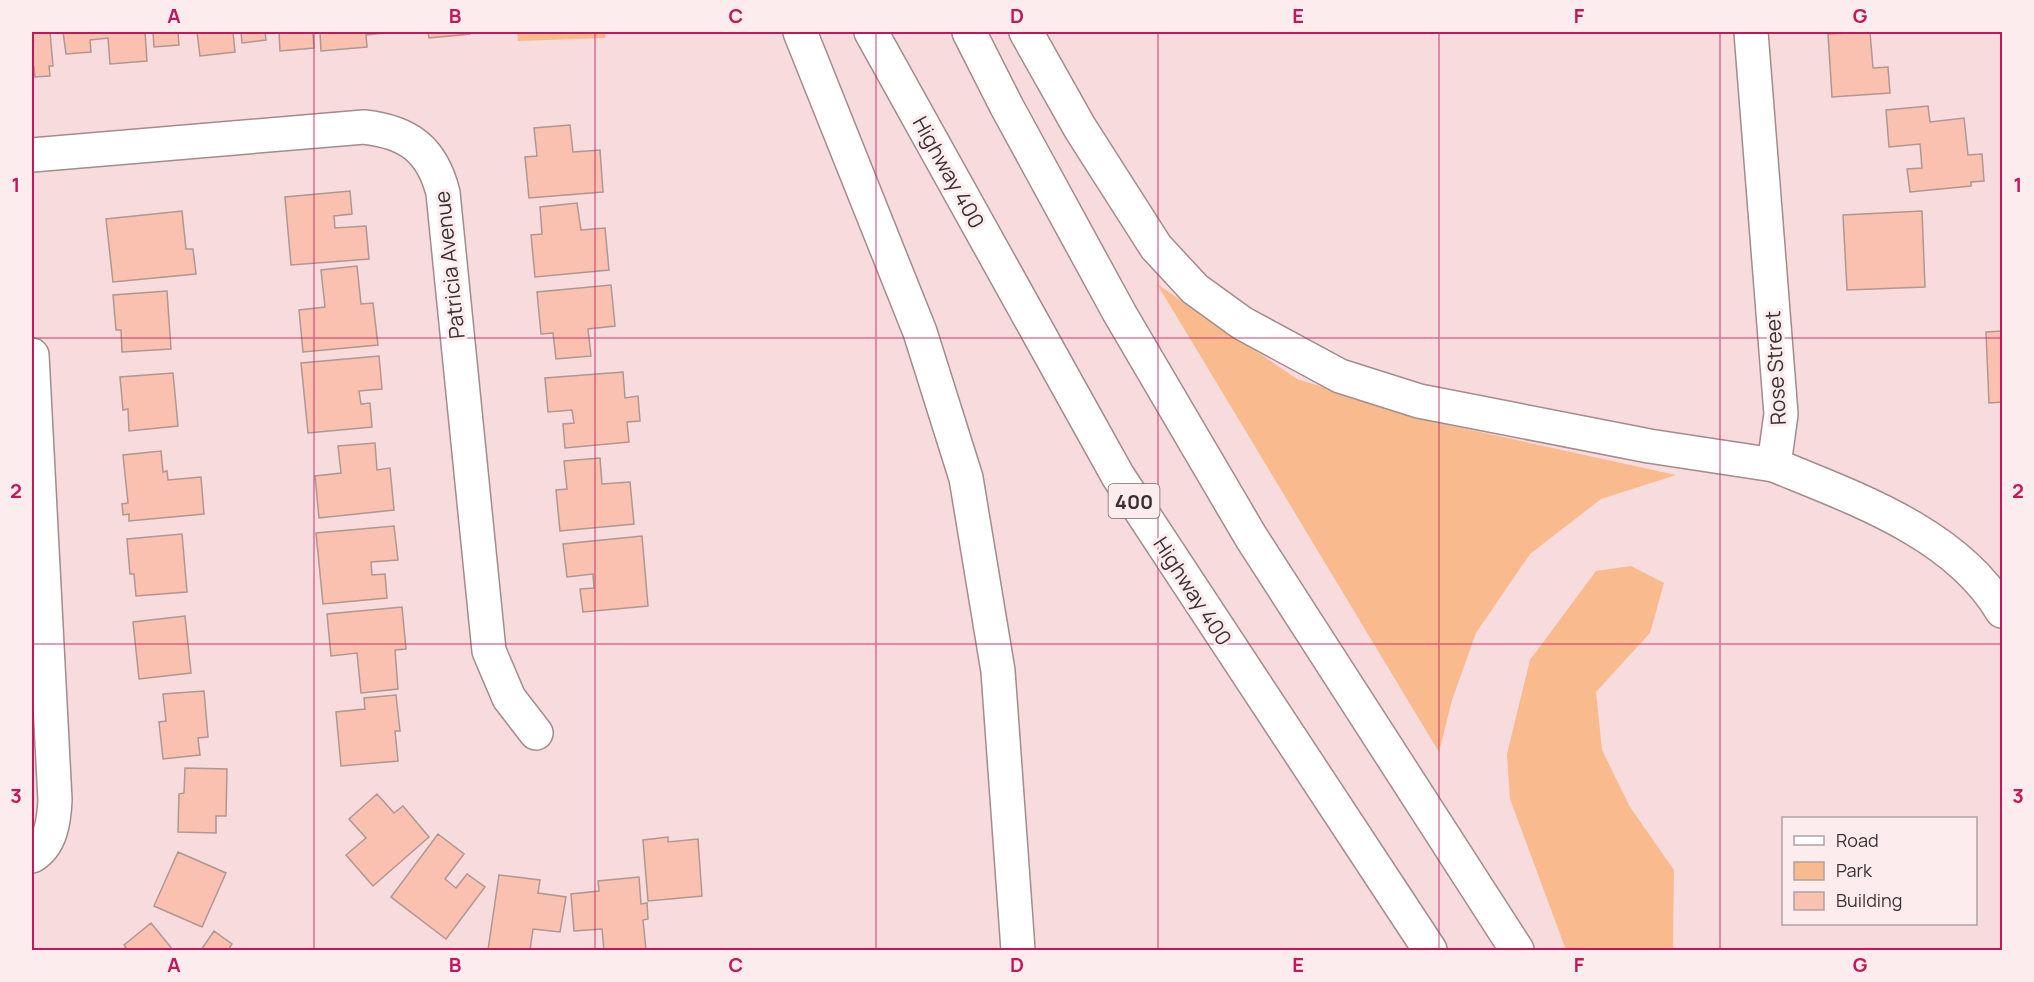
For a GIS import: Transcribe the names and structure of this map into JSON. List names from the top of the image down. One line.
{"streets":{"main road":["Highway 400","Patricia Avenue","Rose Street","400"]},"legend":["Road","Park","Building"],"grid":{"columns":["A","B","C","D","E","F","G"],"rows":["1","2","3"]}}
